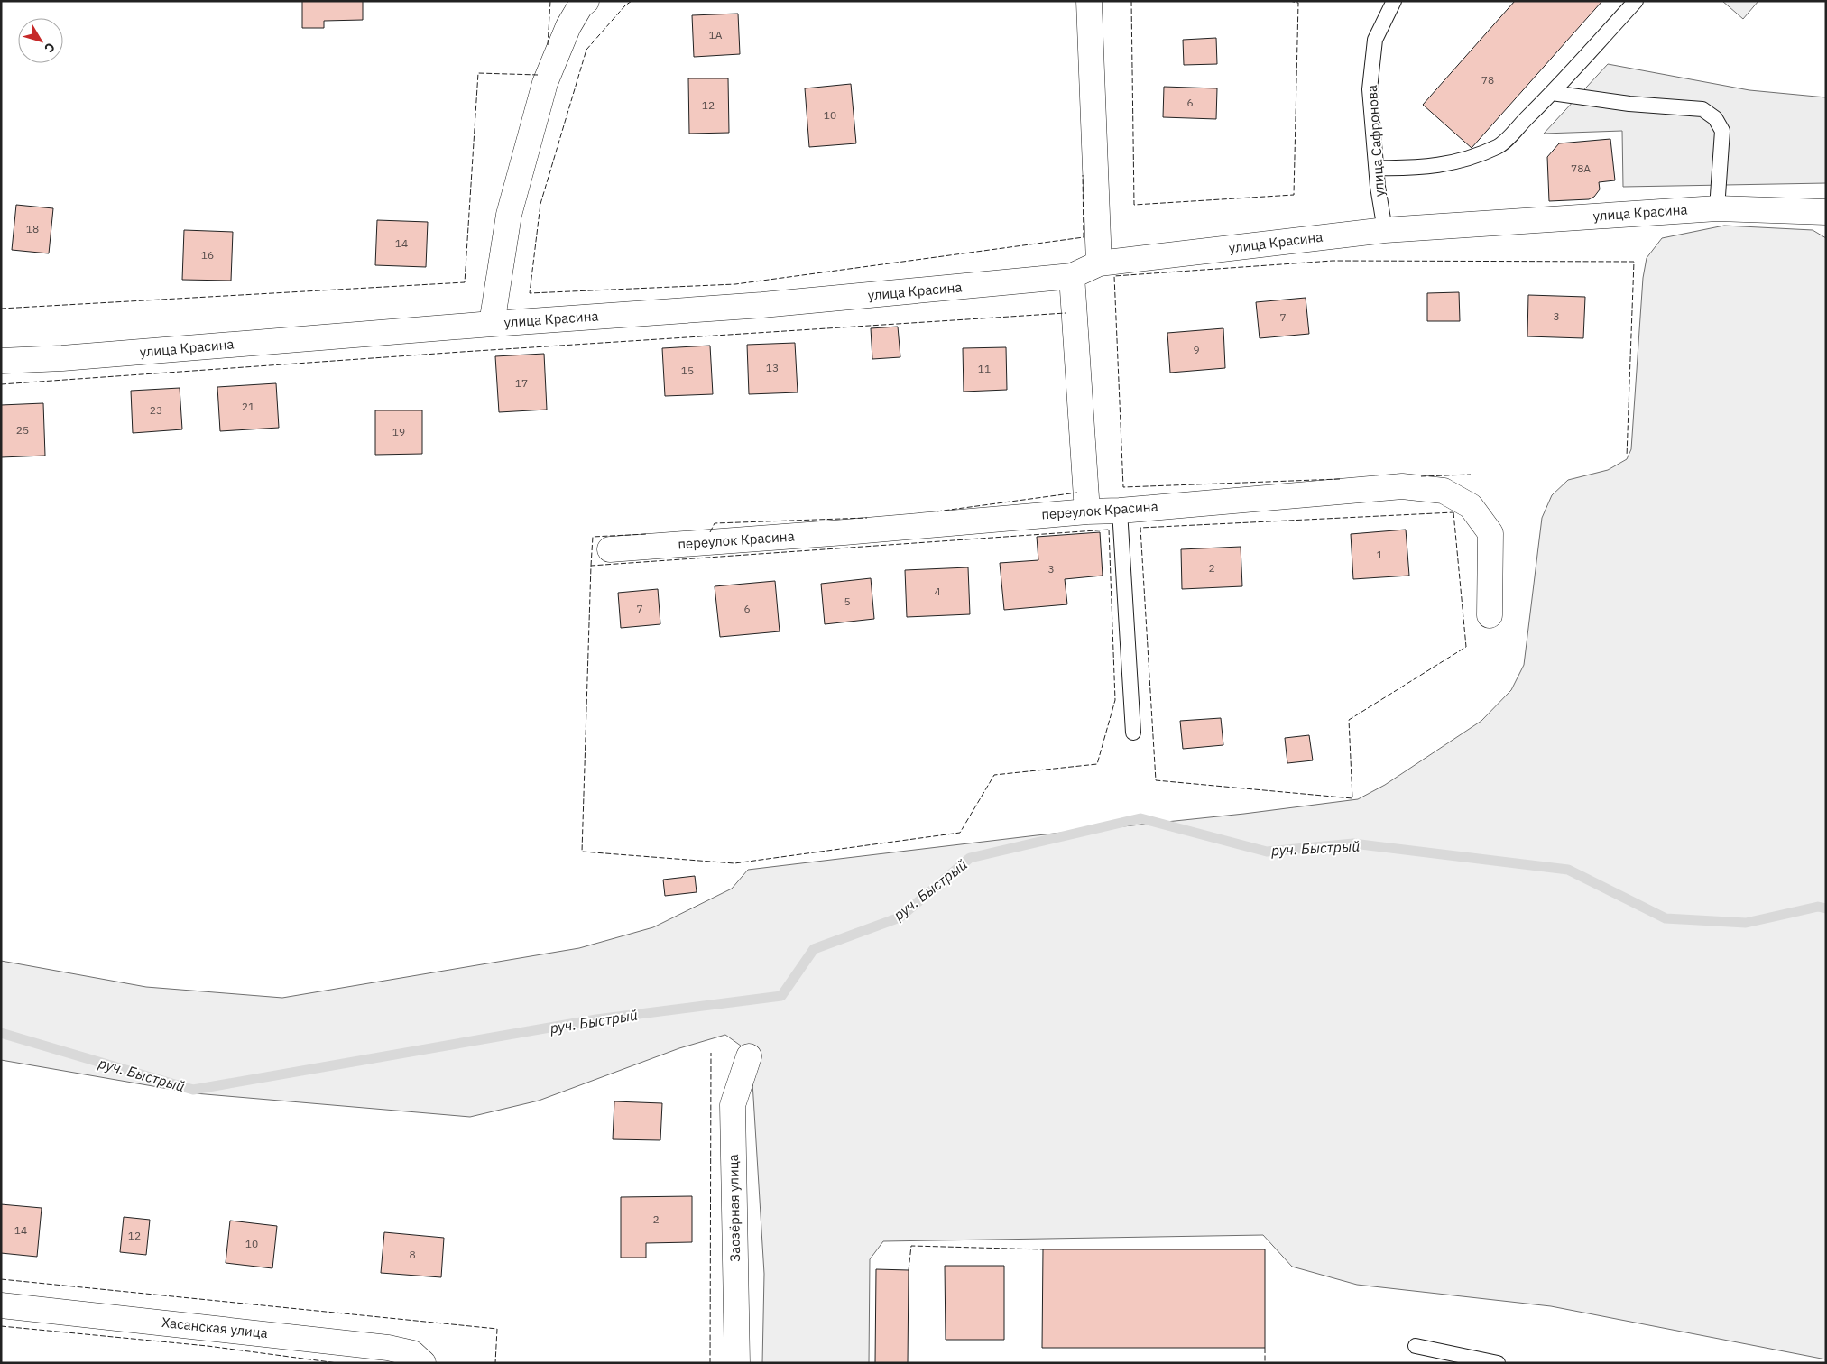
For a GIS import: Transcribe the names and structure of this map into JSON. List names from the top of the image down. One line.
{"streets":{"street":["улица Красина","переулок Красина","Заозёрная улица","Хасанская улица"],"lane":["улица Сафронова"]},"crossings":[["улица Сафронова","улица Красина"]],"water":["руч. Быстрый"],"house_numbers":["1А","78","6","12","10","78А","18","14","16","3","7","9","13","11","15","17","21","23","25","19","1","2","3","4","5","7","6","2","14","12","10","8"],"north":"bottom right"}
